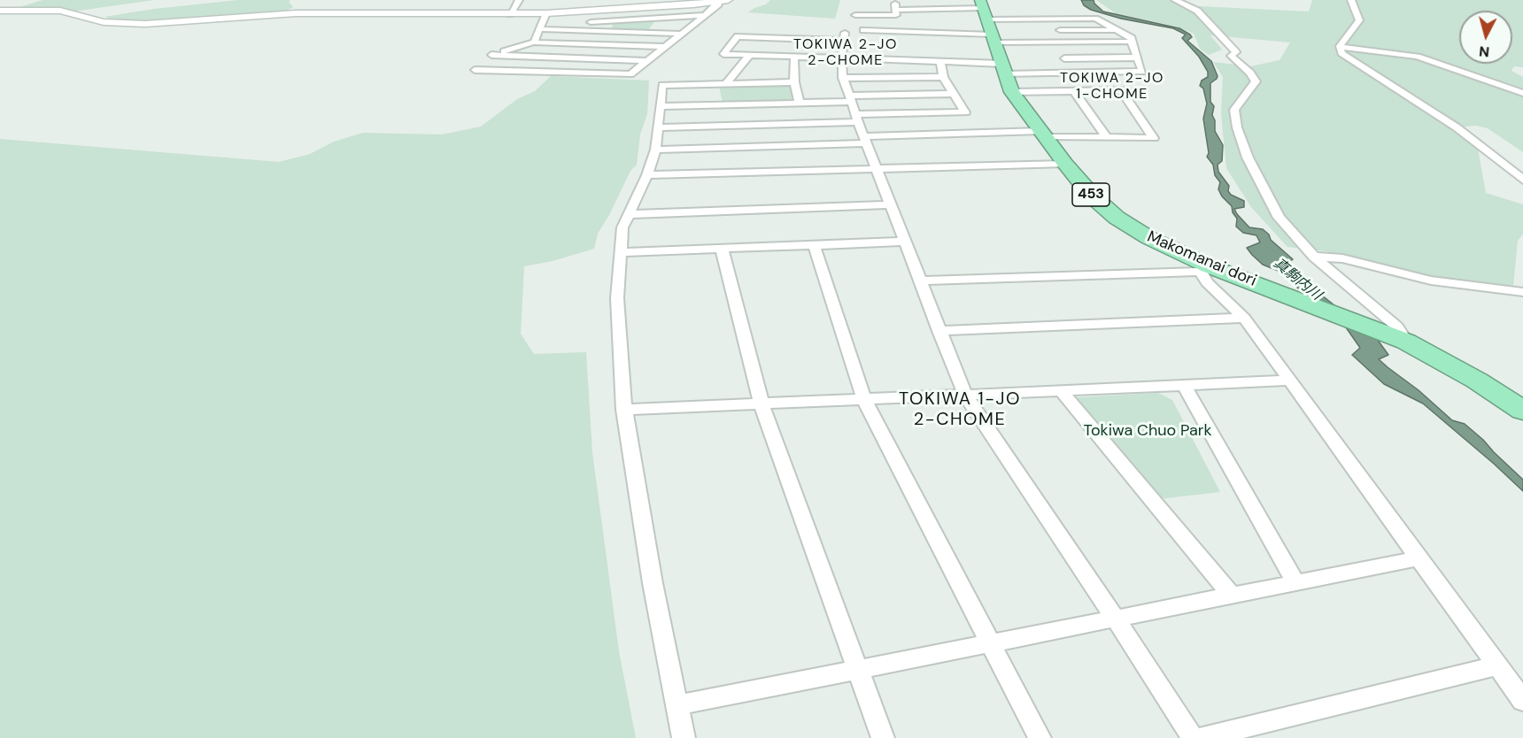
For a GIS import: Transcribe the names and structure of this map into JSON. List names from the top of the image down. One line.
{"streets":{"highway":["453","Makomanai dori"]},"districts":["TOKIWA 2-JO 2-CHOME","TOKIWA 2-JO 1-CHOME","TOKIWA 1-JO 2-CHOME"],"water":["真駒内川"],"parks":["Tokiwa Chuo Park"],"north":"bottom"}
